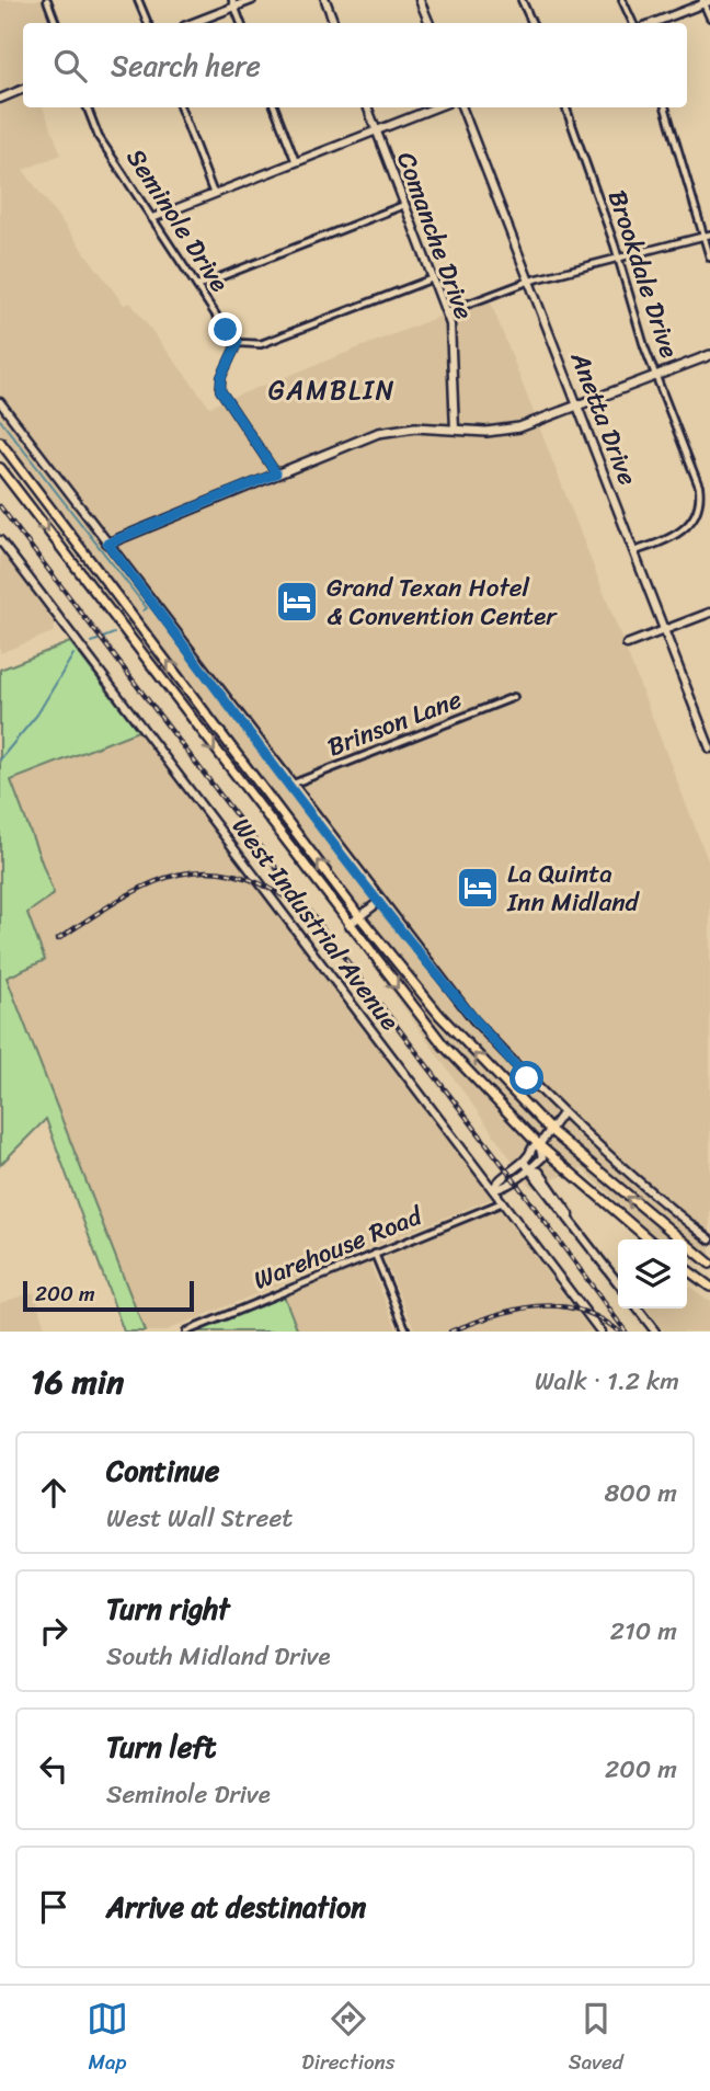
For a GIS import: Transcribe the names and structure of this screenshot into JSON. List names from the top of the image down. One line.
{"streets":{"street":["Seminole Drive","Comanche Drive","Brookdale Drive","Anetta Drive","Brinson Lane","West Industrial Avenue","Warehouse Road"]},"crossings":[["Brookdale Drive","Anetta Drive"],["West Industrial Avenue","Warehouse Road"]],"districts":["GAMBLIN"],"places":{"hotel":["Grand Texan Hotel & Convention Center","La Quinta Inn Midland"]},"scale_bar":"200 m","page":{"search":"Search here","scale":"200 m","heading":["16 min","Walk · 1.2 km"],"list":[["Continue","West Wall Street","800 m"],["Turn right","South Midland Drive","210 m"],["Turn left","Seminole Drive","200 m"],"Arrive at destination"],"nav":["Map","Directions","Saved"]}}
